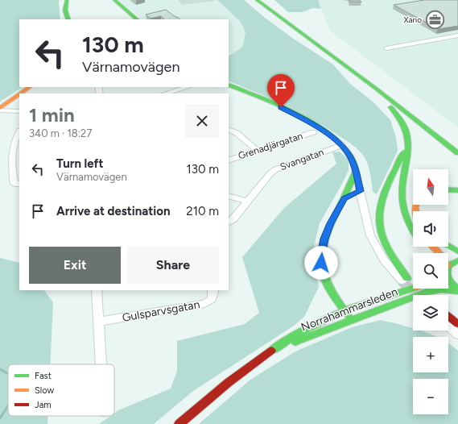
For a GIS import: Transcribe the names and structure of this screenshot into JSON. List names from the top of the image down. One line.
{"streets":{"main road":["Norrahammarsleden"],"street":["Grenadjärgatan","Svangatan","Gulsparvsgatan"]},"places":{"office":["Xano"]},"legend":["Fast","Slow","Jam"],"north":"top","page":{"turn":["130 m","Värnamovägen"],"heading":["1 min","340 m · 18:27"],"list":[{"name":"Turn left","note":"Värnamovägen","value":"130 m"},{"name":"Arrive at destination","value":"210 m"}],"map_buttons":["+","−"],"buttons":["Exit","Share"]}}
